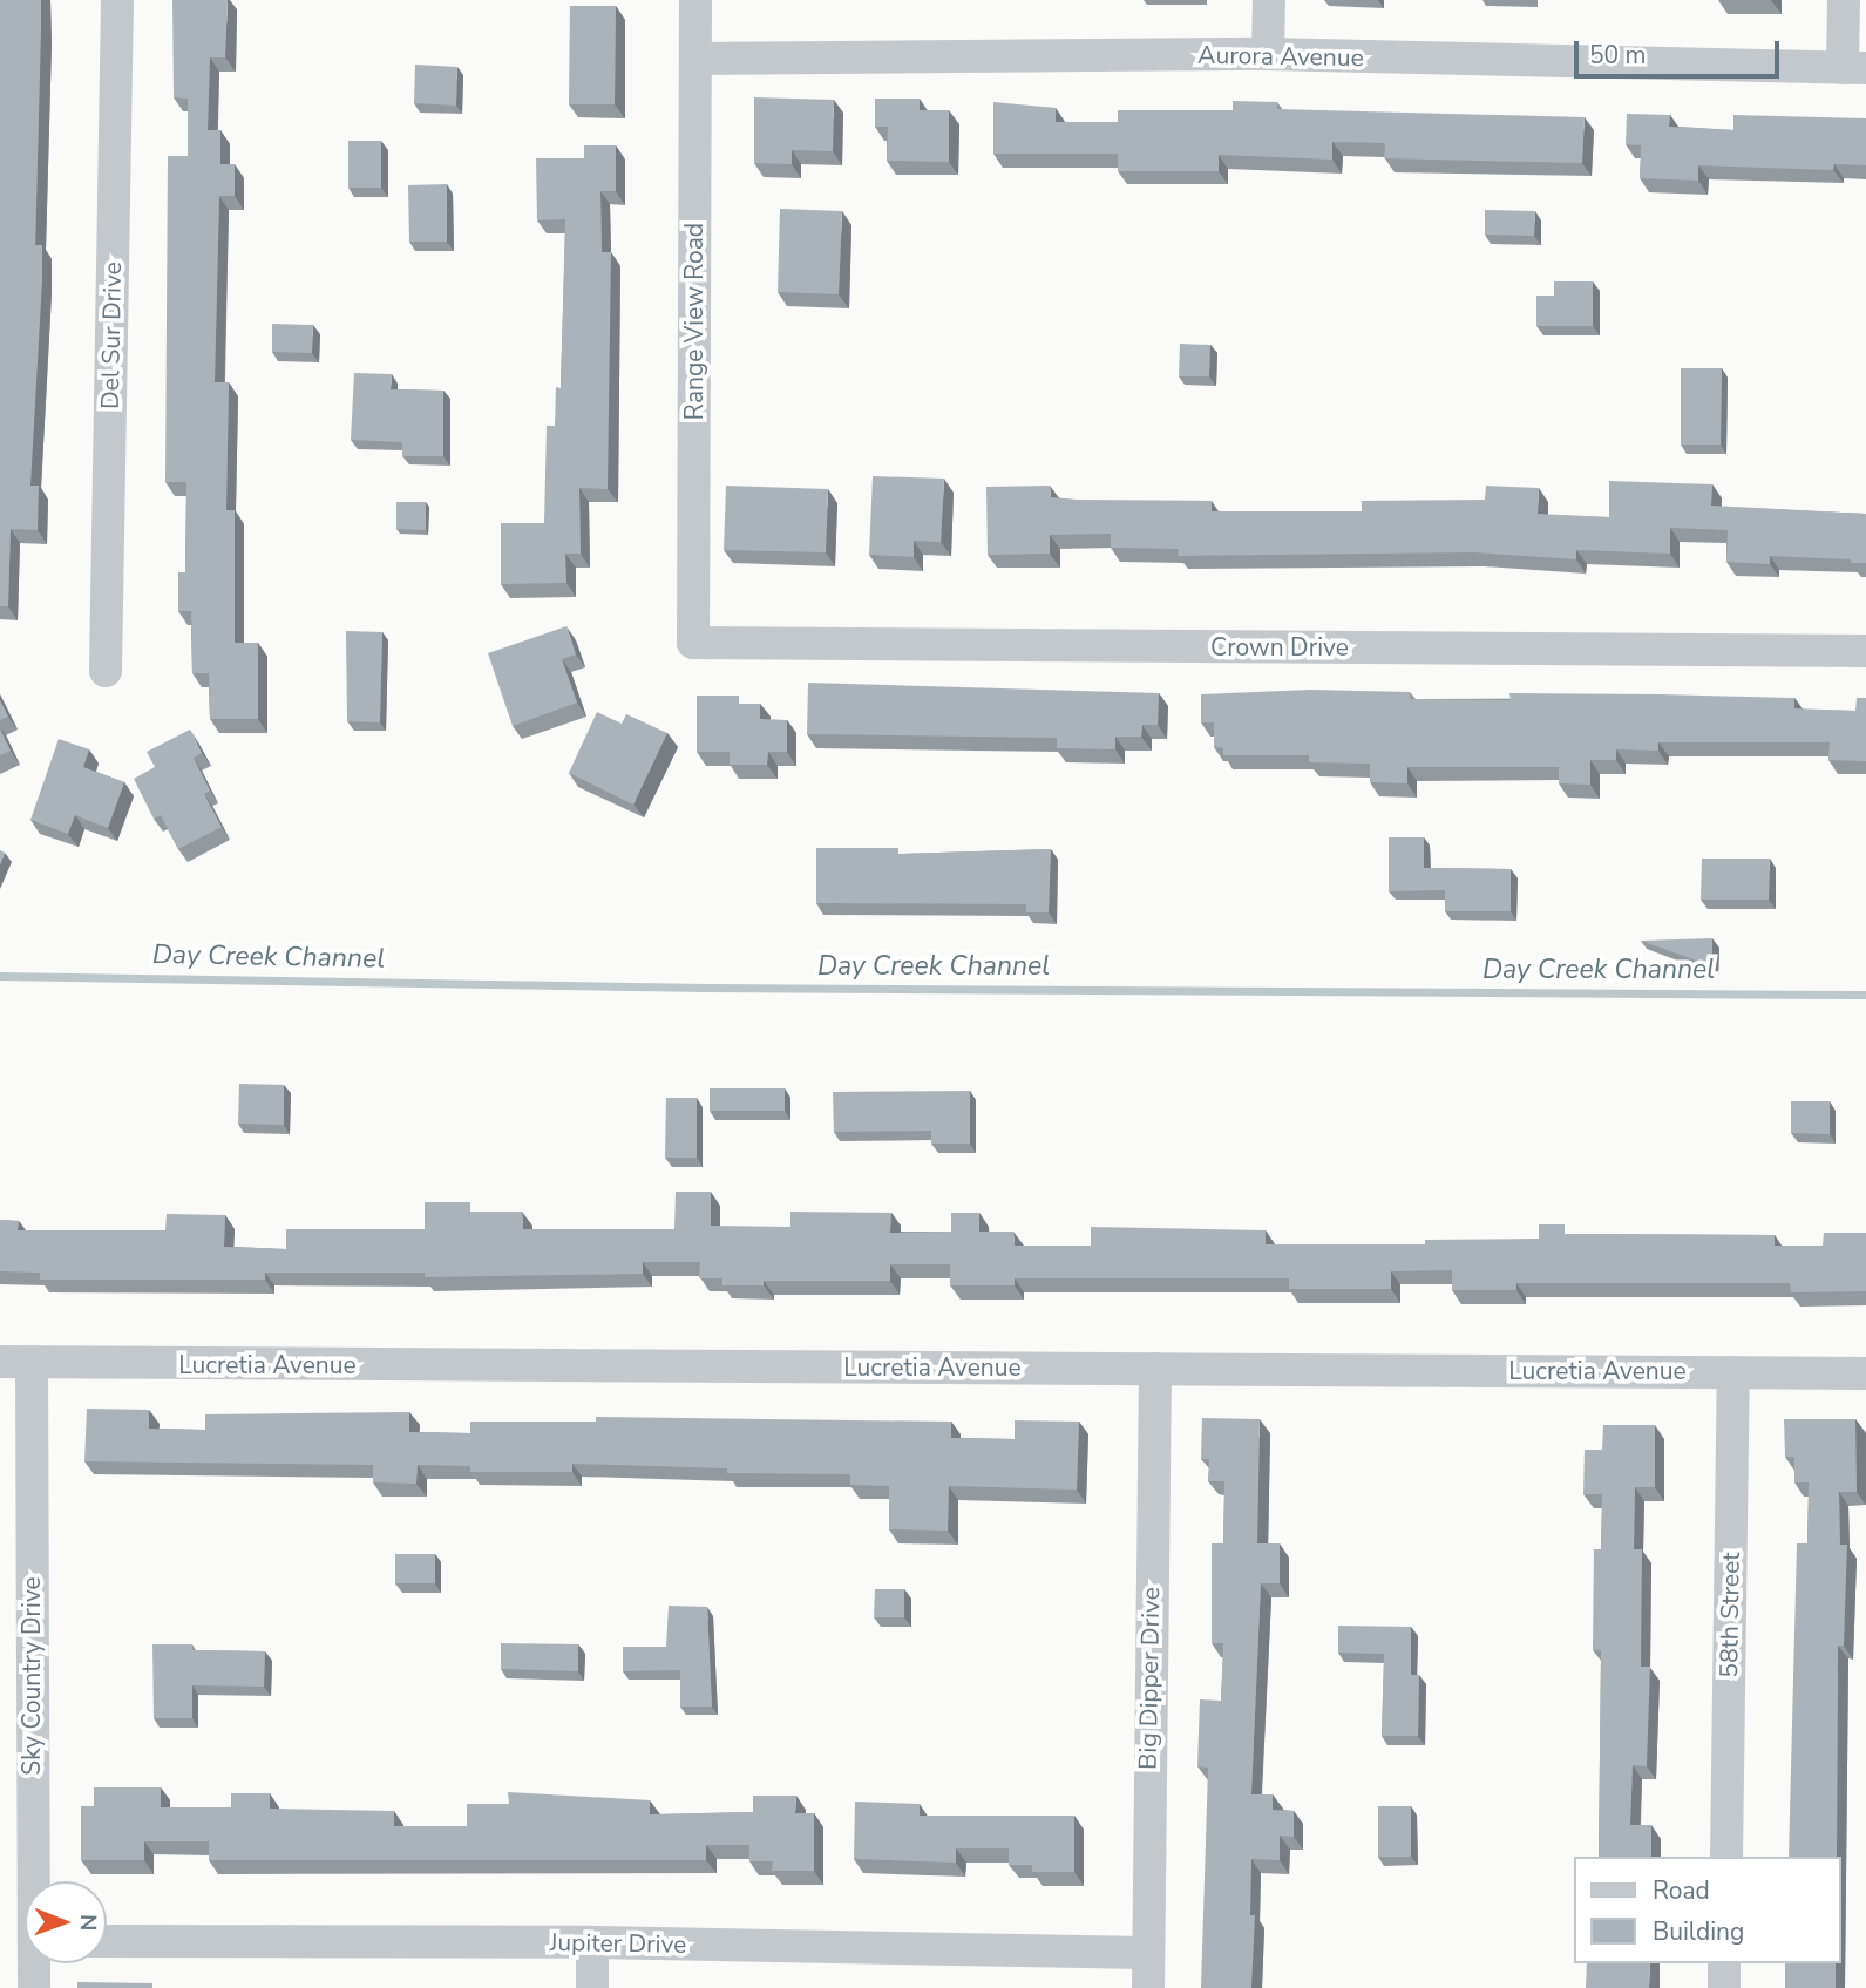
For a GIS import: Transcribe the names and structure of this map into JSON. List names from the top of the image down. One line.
{"streets":{"street":["Aurora Avenue","Range View Road","Del Sur Drive","Crown Drive","Lucretia Avenue","58th Street","Sky Country Drive","Big Dipper Drive","Jupiter Drive"]},"crossings":[["Aurora Avenue","Range View Road"],["Range View Road","Crown Drive"],["Lucretia Avenue","58th Street"],["Lucretia Avenue","Sky Country Drive"],["Lucretia Avenue","Big Dipper Drive"],["Big Dipper Drive","Jupiter Drive"]],"water":["Day Creek Channel"],"legend":["Road","Building"],"scale_bar":"50 m","north":"right"}
